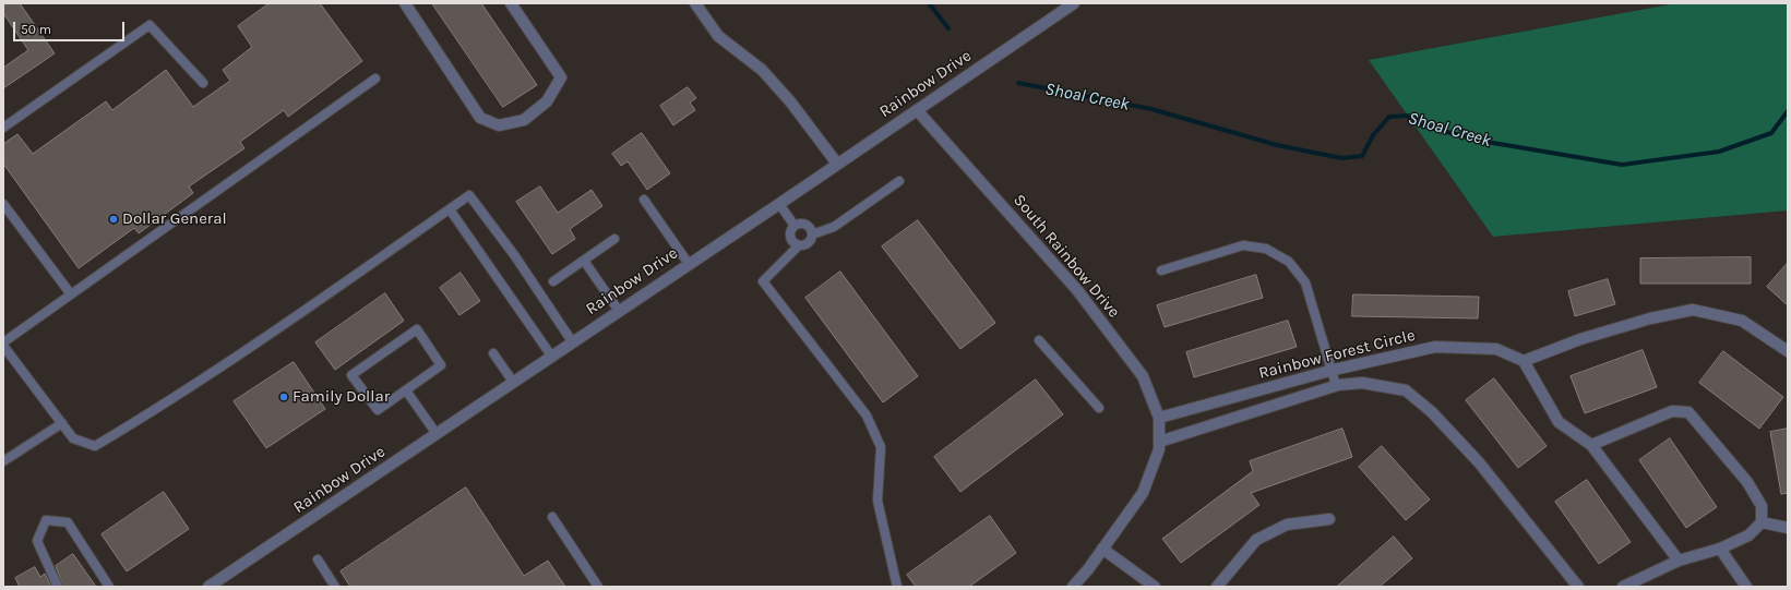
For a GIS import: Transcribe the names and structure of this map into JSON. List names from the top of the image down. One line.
{"streets":{"street":["Rainbow Drive","South Rainbow Drive","Rainbow Forest Circle"]},"crossings":[["Rainbow Drive","South Rainbow Drive"],["South Rainbow Drive","Rainbow Forest Circle"]],"water":["Shoal Creek"],"places":["Dollar General","Family Dollar"],"scale_bar":"50 m"}
